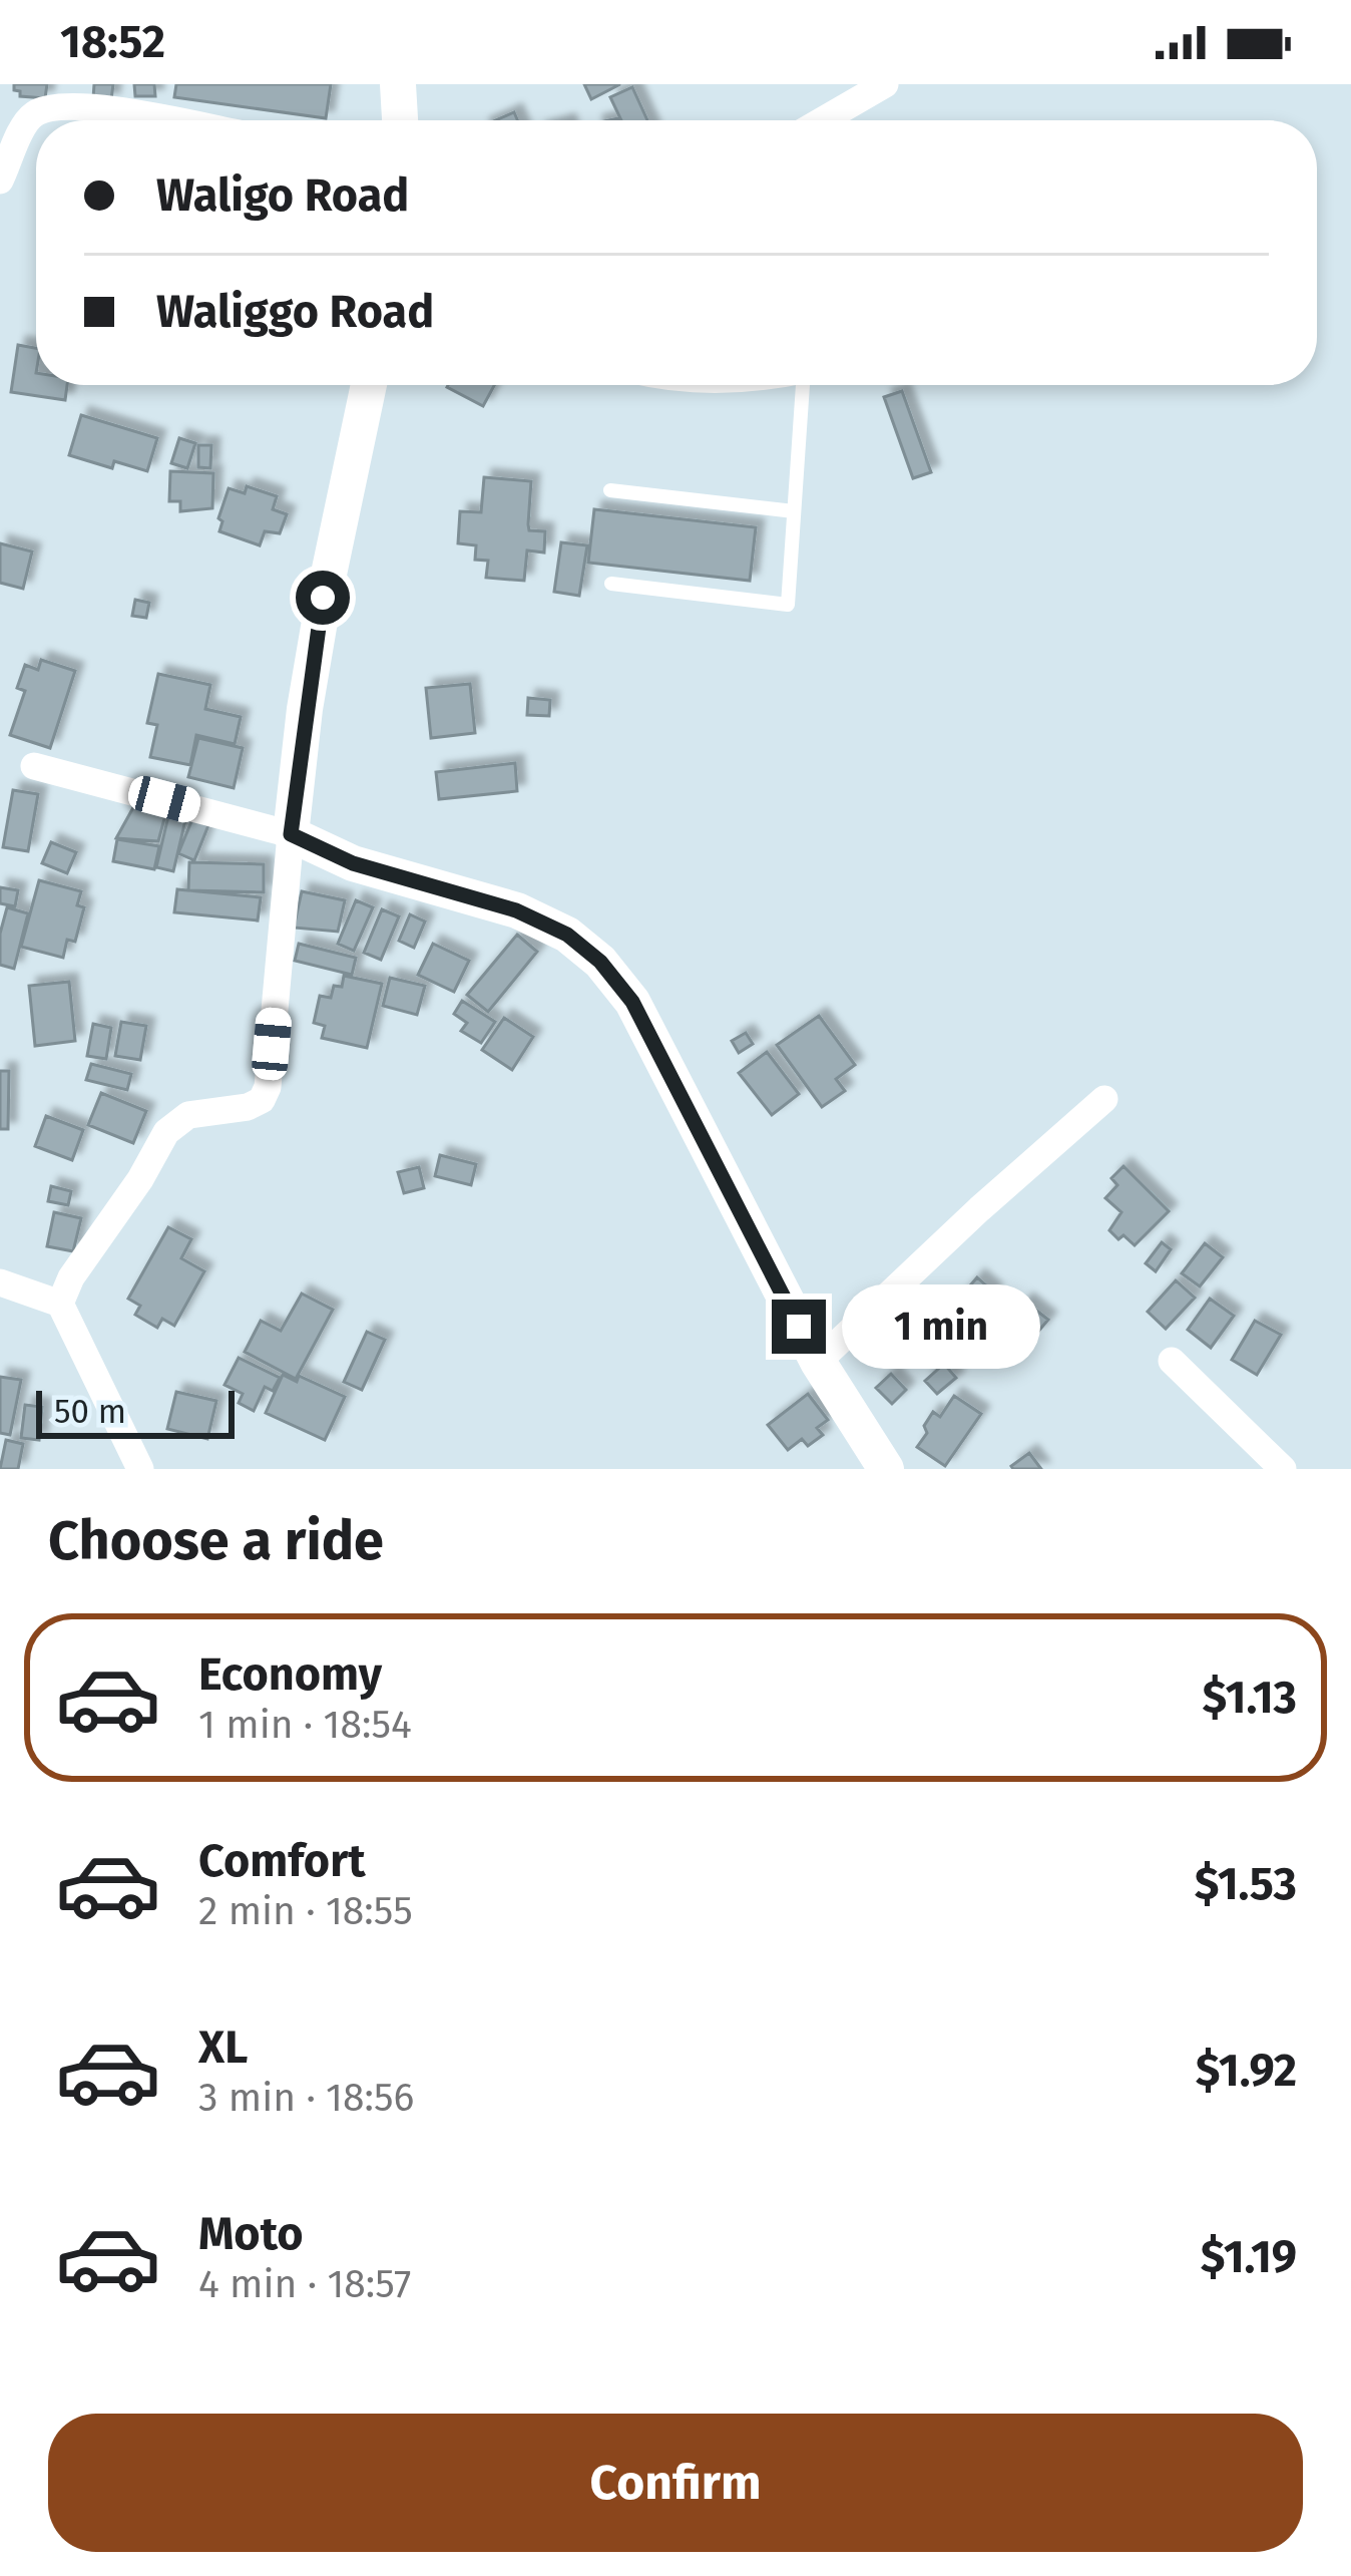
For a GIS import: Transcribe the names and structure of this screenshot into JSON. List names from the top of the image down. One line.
{"scale_bar":"50 m","page":{"status":"18:52","banner":["Waligo Road","Waliggo Road"],"bubble":"1 min","scale":"50 m","heading":"Choose a ride","list":[{"name":"Economy","note":"1 min · 18:54","value":"$1.13"},{"name":"Comfort","note":"2 min · 18:55","value":"$1.53"},{"name":"XL","note":"3 min · 18:56","value":"$1.92"},{"name":"Moto","note":"4 min · 18:57","value":"$1.19"}],"buttons":"Confirm"}}
